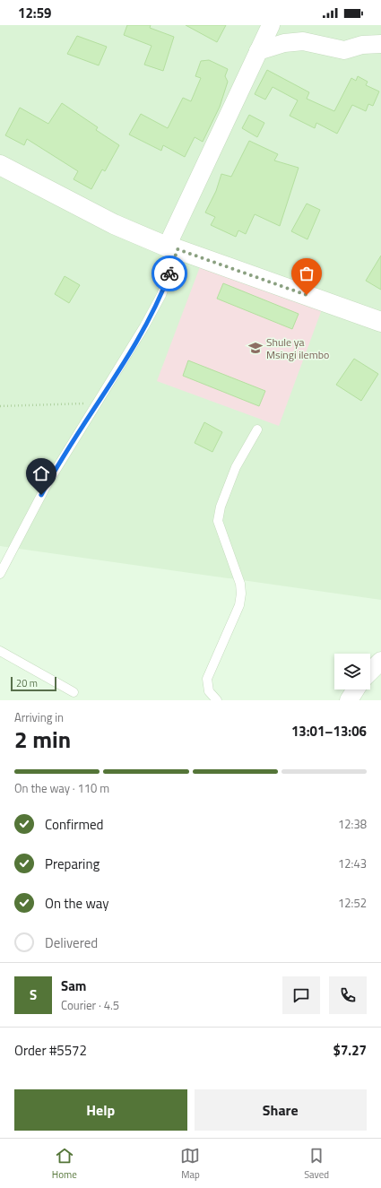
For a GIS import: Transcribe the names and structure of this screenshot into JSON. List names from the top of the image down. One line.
{"places":{"school or university":["Shule ya Msingi ilembo"]},"scale_bar":"20 m","page":{"status":"12:59","scale":"20 m","heading":["2 min","Arriving in","13:01–13:06"],"panel":["Sam","Courier · 4.5","Order #5572","$7.27"],"bar":"On the way · 110 m","list":[["Confirmed","12:38"],["Preparing","12:43"],["On the way","12:52"],"Delivered"],"round":"S","buttons":["Help","Share"],"tabs":["Home","Map","Saved"]}}
